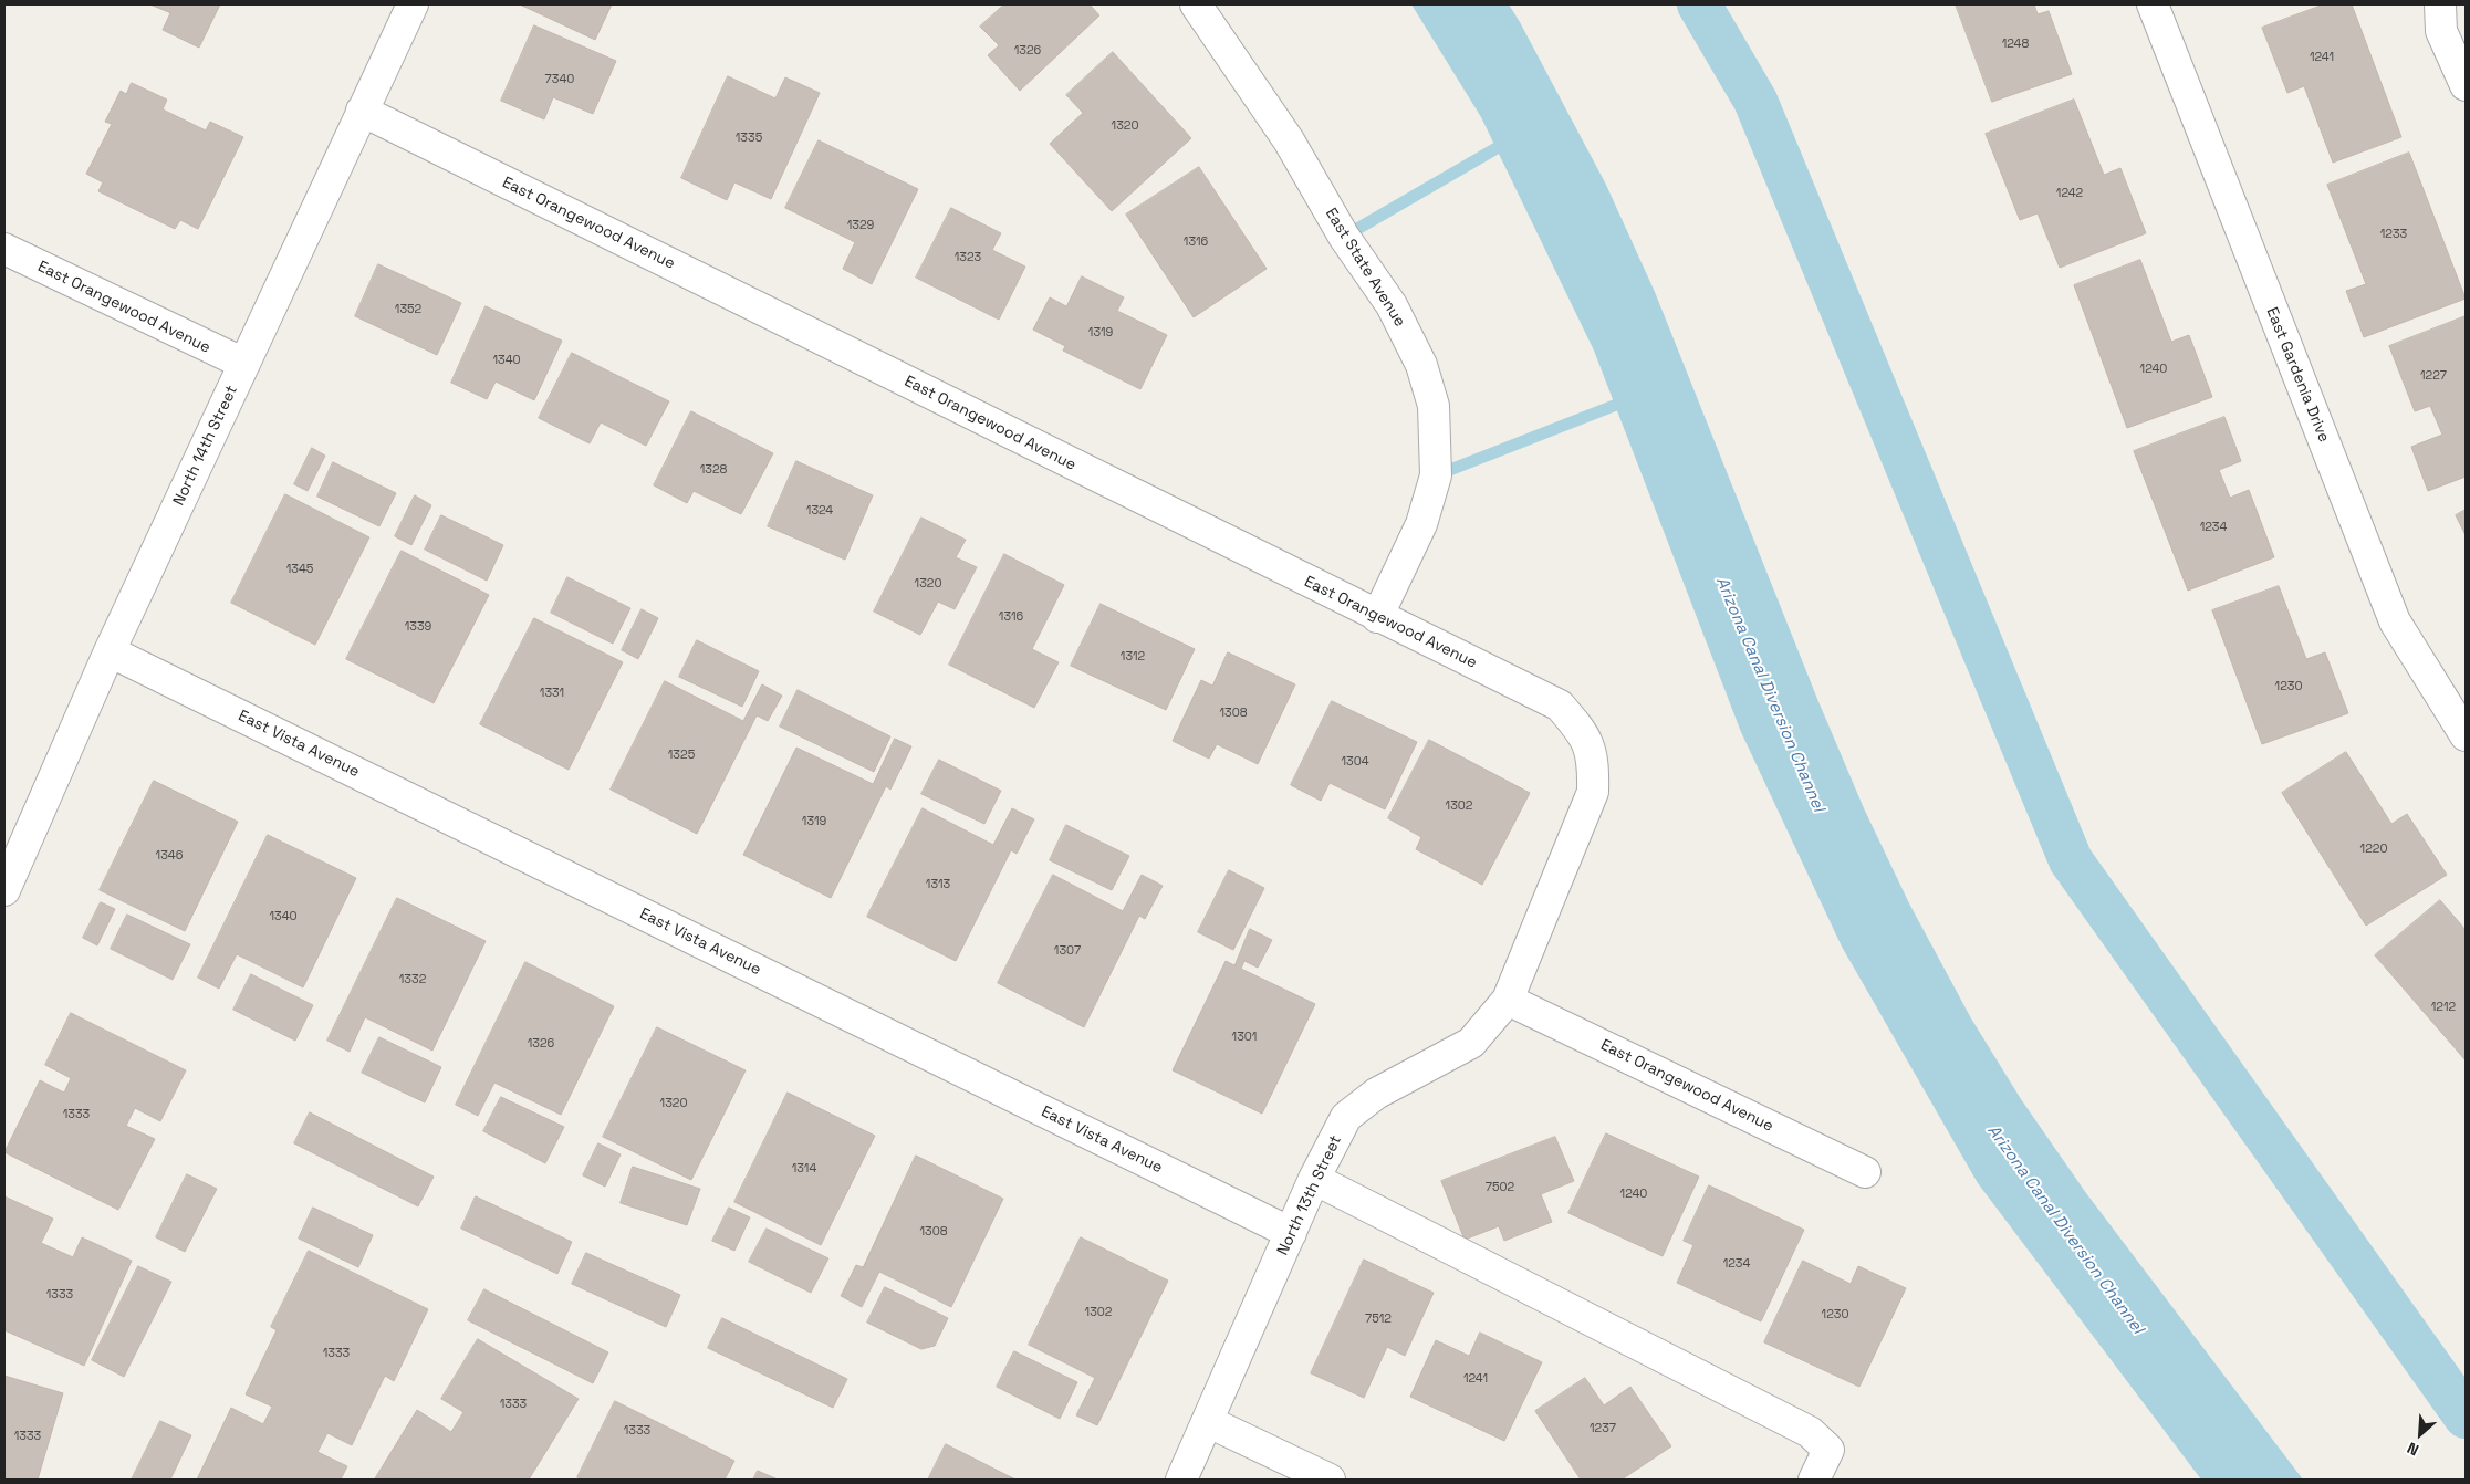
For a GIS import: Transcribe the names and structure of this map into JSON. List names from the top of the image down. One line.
{"streets":{"street":["East Orangewood Avenue","East State Avenue","East Gardenia Drive","North 14th Street","East Vista Avenue","North 13th Street"]},"crossings":[["East Orangewood Avenue","East State Avenue"],["East Orangewood Avenue","North 14th Street"],["East Orangewood Avenue","North 13th Street"],["North 14th Street","East Vista Avenue"],["East Vista Avenue","North 13th Street"]],"water":["Arizona Canal Diversion Channel"],"house_numbers":["1248","1326","1241","7340","1320","1335","1242","1329","1233","1316","1323","1352","1319","1340","1240","1227","1328","1324","1234","1345","1320","1316","1339","1312","1230","1331","1308","1325","1304","1302","1319","1220","1346","1313","1340","1307","1332","1212","1301","1326","1320","1333","1314","7502","1240","1308","1234","1333","1302","1230","7512","1333","1241","1333","1237","1333","1333"],"north":"bottom left"}
